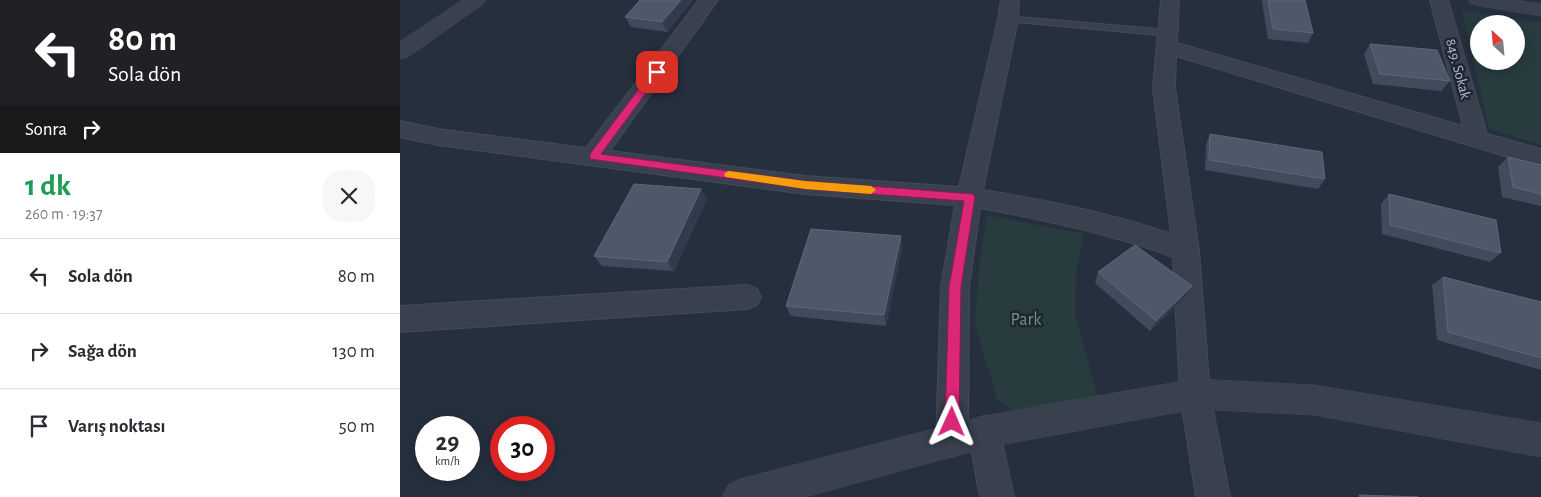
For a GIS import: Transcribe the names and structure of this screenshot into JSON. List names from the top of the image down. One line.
{"streets":{"street":["849. Sokak"]},"parks":["Park"],"north":"top left","page":{"turn":["80 m","Sola dön"],"then":"Sonra","heading":["1 dk","260 m · 19:37"],"list":[{"name":"Sola dön","value":"80 m"},{"name":"Sağa dön","value":"130 m"},{"name":"Varış noktası","value":"50 m"}],"speed":"29 km/h","limit":"30"}}
